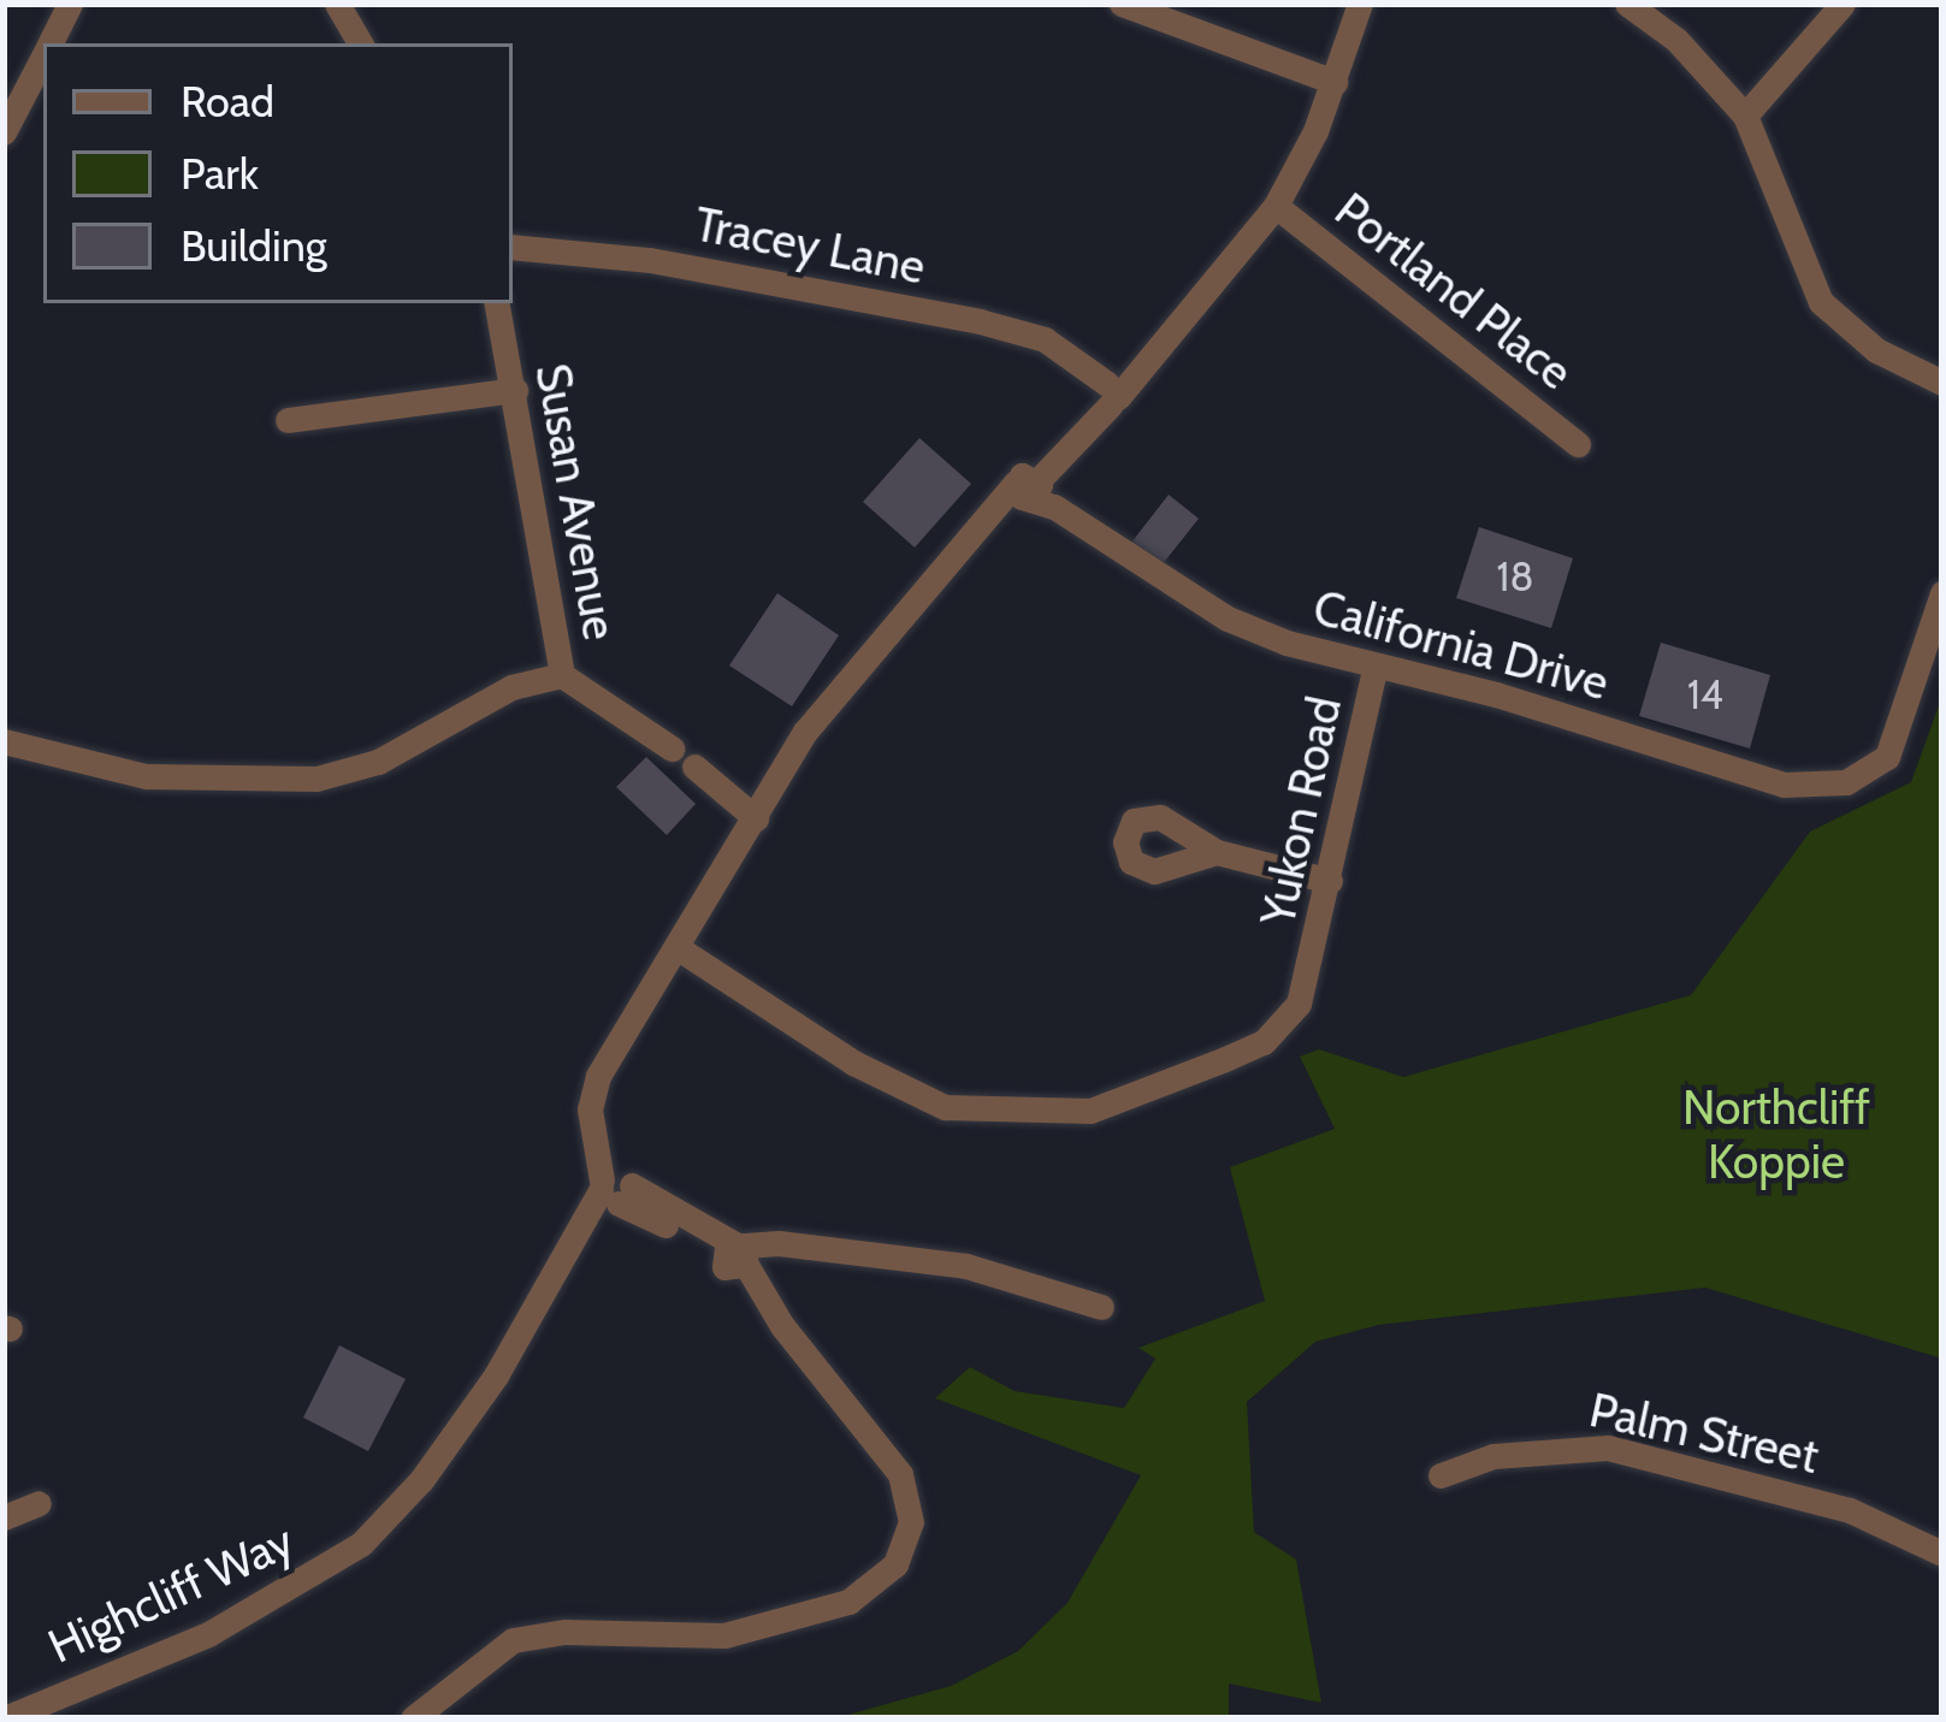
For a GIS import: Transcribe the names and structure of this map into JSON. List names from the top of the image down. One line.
{"streets":{"street":["Tracey Lane","Portland Place","Susan Avenue","California Drive","Yukon Road","Palm Street","Highcliff Way"]},"crossings":[["California Drive","Yukon Road"]],"parks":["Northcliff Koppie"],"house_numbers":["18","14"],"legend":["Road","Park","Building"]}
